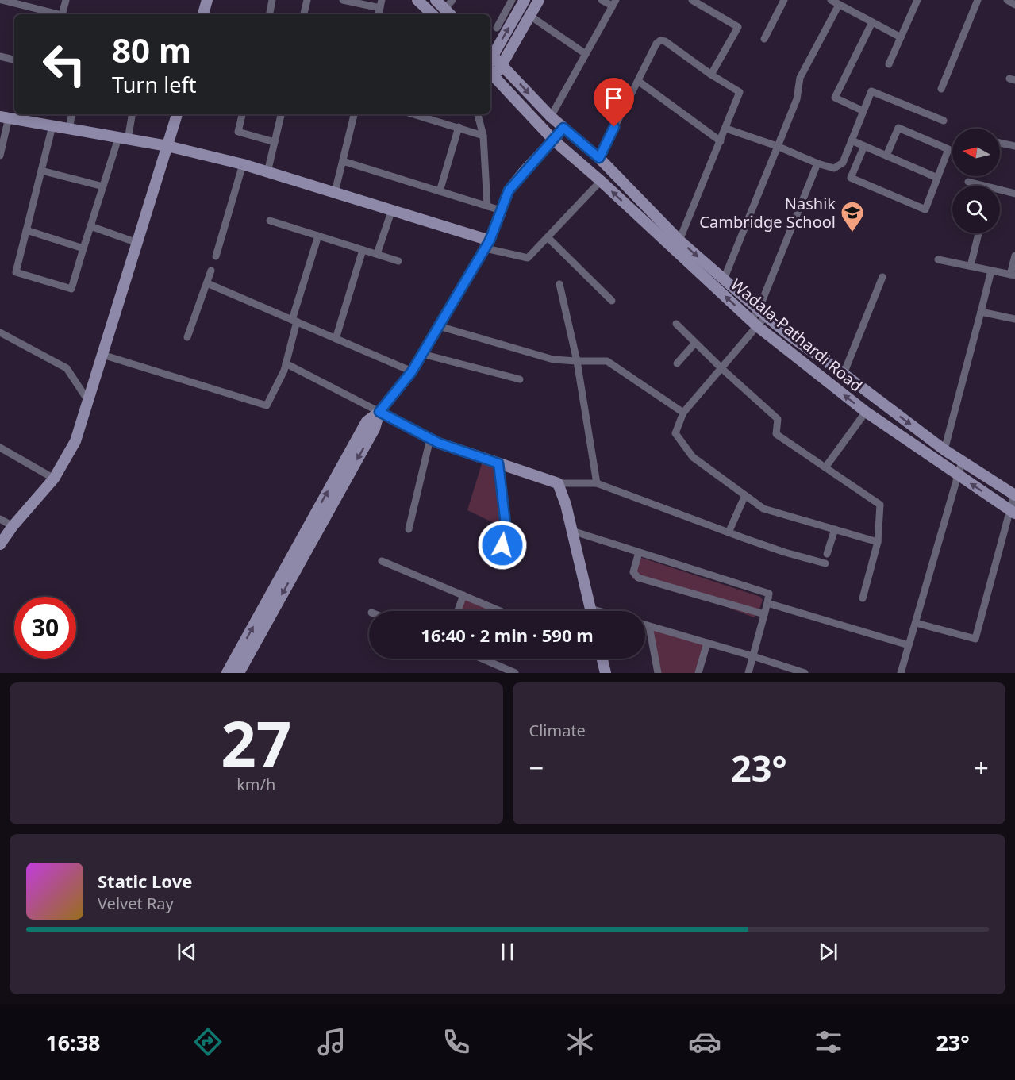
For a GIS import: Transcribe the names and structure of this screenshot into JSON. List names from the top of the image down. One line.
{"streets":{"main road":["Wadala-Pathardi Road"]},"places":{"school or university":["Nashik Cambridge School"]},"north":"left","page":{"turn":["80 m","Turn left"],"limit":"30","trip":"16:40 · 2 min · 590 m","tile":[["27","km/h"],"Climate"],"heat":["−","23°","+"],"song":["Static Love","Velvet Ray"],"tabs":["16:38","23°"]}}
